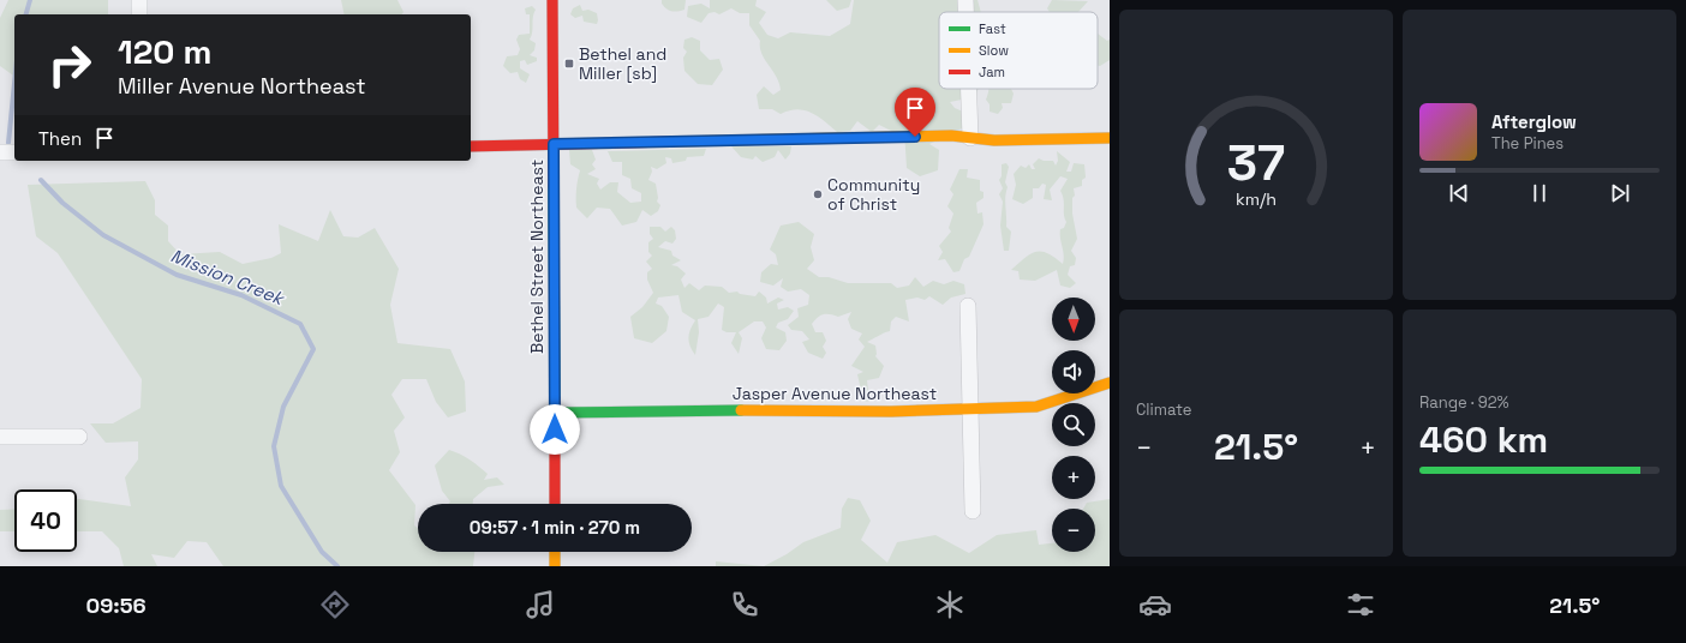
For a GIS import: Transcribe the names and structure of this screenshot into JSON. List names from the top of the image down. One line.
{"streets":{"street":["Bethel Street Northeast","Jasper Avenue Northeast"]},"crossings":[["Bethel Street Northeast","Jasper Avenue Northeast"]],"water":["Mission Creek"],"places":{"transit":["Bethel and Miller [sb]"],"other":["Community of Christ"]},"legend":["Fast","Slow","Jam"],"north":"bottom","page":{"turn":["120 m","Miller Avenue Northeast"],"song":["Afterglow","The Pines"],"then":"Then","map_buttons":["+","−"],"tile":["Climate",["Range · 92%","460 km"]],"heat":["−","21.5°","+"],"limit":"40","trip":"09:57 · 1 min · 270 m","tabs":["09:56","21.5°"],"gauge":["37","km/h"]}}
